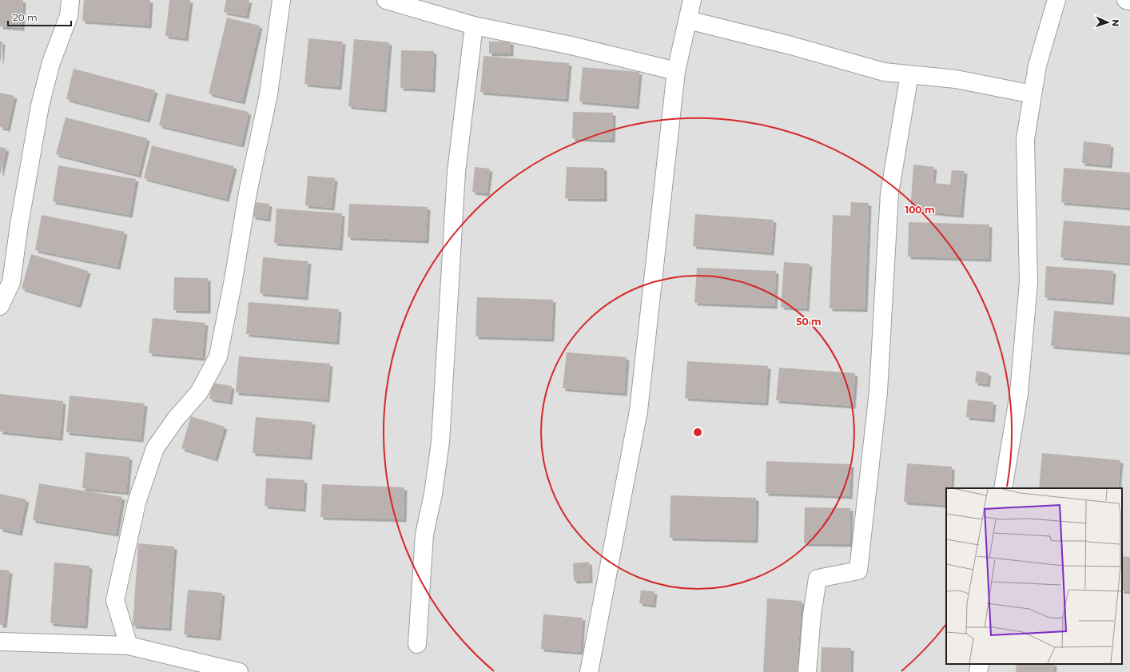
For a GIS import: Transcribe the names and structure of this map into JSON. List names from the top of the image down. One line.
{"scale_bar":"20 m","north":"right","rings":["100 m","50 m"]}
